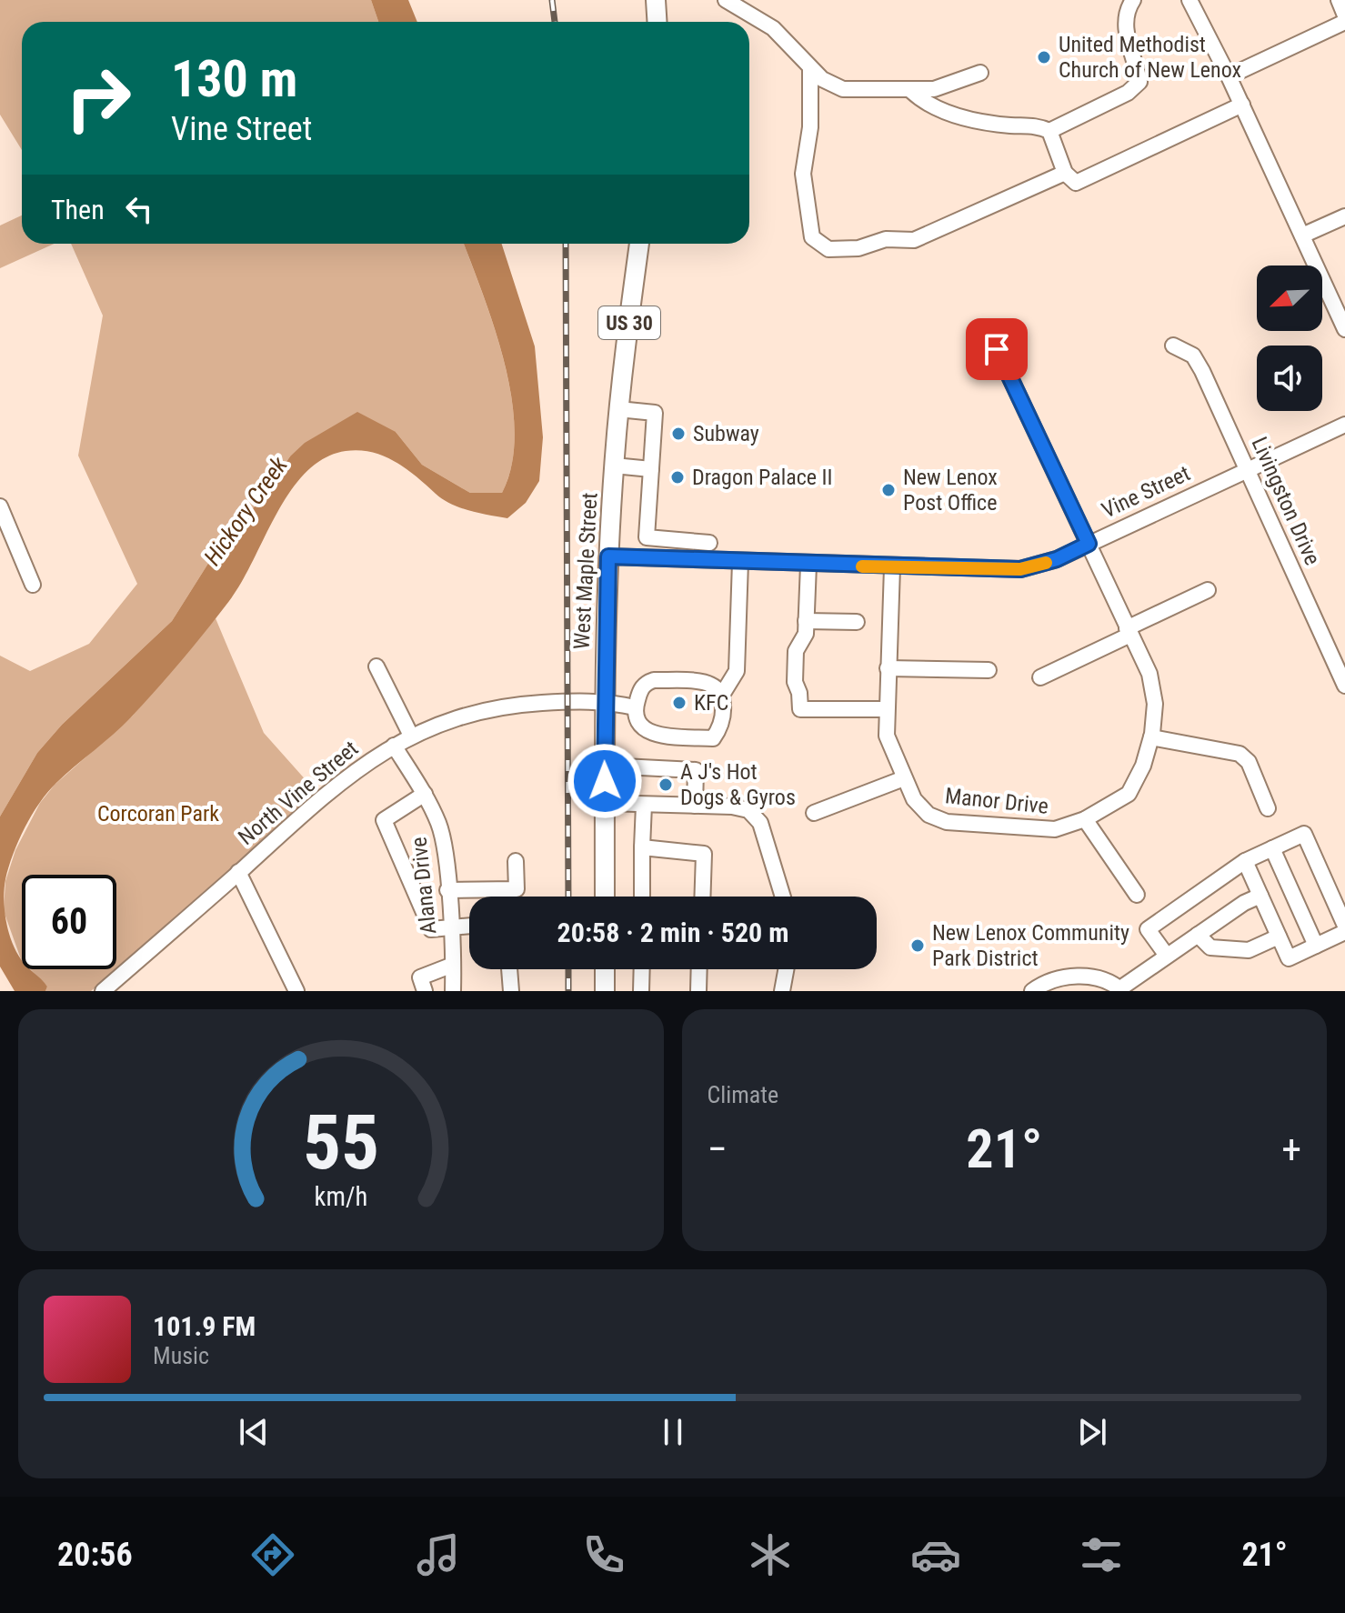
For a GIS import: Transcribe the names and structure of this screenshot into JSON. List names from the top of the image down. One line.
{"streets":{"main road":["US 30","West Maple Street"],"street":["Vine Street","Livingston Drive","North Vine Street","Manor Drive","Alana Drive"]},"crossings":[["Vine Street","Livingston Drive"],["Vine Street","West Maple Street"],["Vine Street","Manor Drive"],["West Maple Street","North Vine Street"],["North Vine Street","Alana Drive"]],"water":["Hickory Creek"],"parks":["Corcoran Park"],"places":["United Methodist Church of New Lenox","Subway","Dragon Palace II","New Lenox Post Office","KFC","A J's Hot Dogs & Gyros","New Lenox Community Park District"],"north":"bottom left","page":{"turn":["130 m","Vine Street"],"then":"Then","limit":"60","trip":"20:58 · 2 min · 520 m","tile":"Climate","heat":["−","21°","+"],"song":["101.9 FM","Music"],"tabs":["20:56","21°"],"gauge":["55","km/h"]}}
